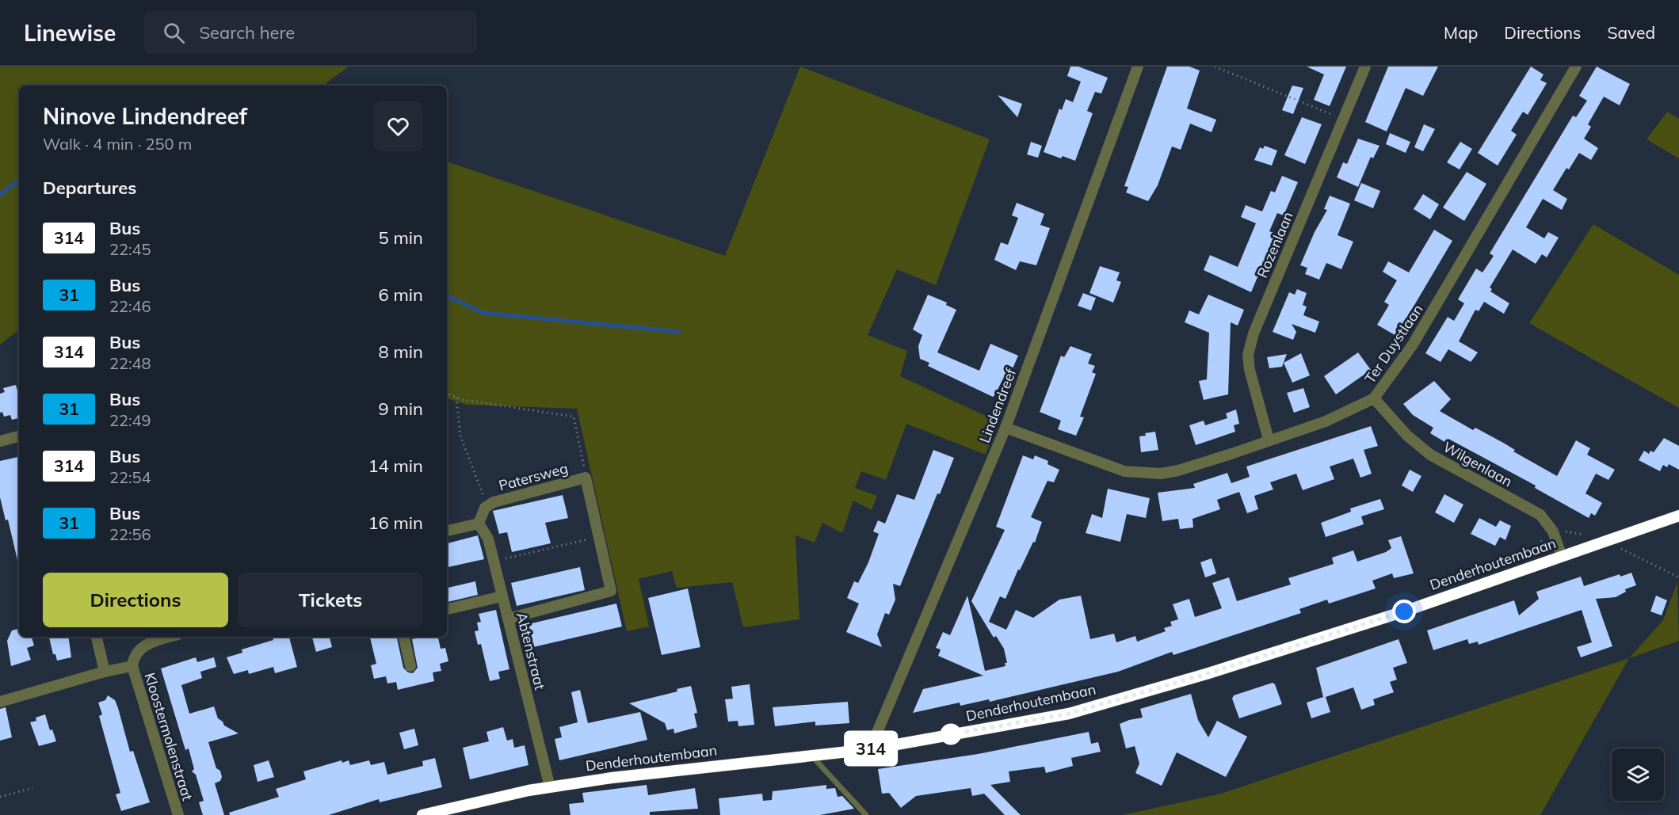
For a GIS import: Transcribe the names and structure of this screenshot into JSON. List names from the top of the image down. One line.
{"streets":{"street":["Rozenlaan","Ter Duystlaan","Lindendreef","Wilgenlaan","Patersweg","Denderhoutembaan","Abtenstraat","Kloostermolenstraat"]},"crossings":[["Rozenlaan","Ter Duystlaan"],["Ter Duystlaan","Lindendreef"],["Ter Duystlaan","Wilgenlaan"],["Lindendreef","Denderhoutembaan"],["Wilgenlaan","Denderhoutembaan"],["Patersweg","Abtenstraat"],["Denderhoutembaan","Abtenstraat"]],"lines":["bus line 314"],"page":{"header":"Linewise","search":"Search here","nav":["Map","Directions","Saved"],"on_map":"314","heading":[["Ninove Lindendreef","Walk · 4 min · 250 m"],"Departures"],"list":[{"mark":"314","name":"Bus","note":"22:45","value":"5 min"},{"mark":"31","name":"Bus","note":"22:46","value":"6 min"},{"mark":"314","name":"Bus","note":"22:48","value":"8 min"},{"mark":"31","name":"Bus","note":"22:49","value":"9 min"},{"mark":"314","name":"Bus","note":"22:54","value":"14 min"},{"mark":"31","name":"Bus","note":"22:56","value":"16 min"}],"buttons":["Directions","Tickets"]}}
